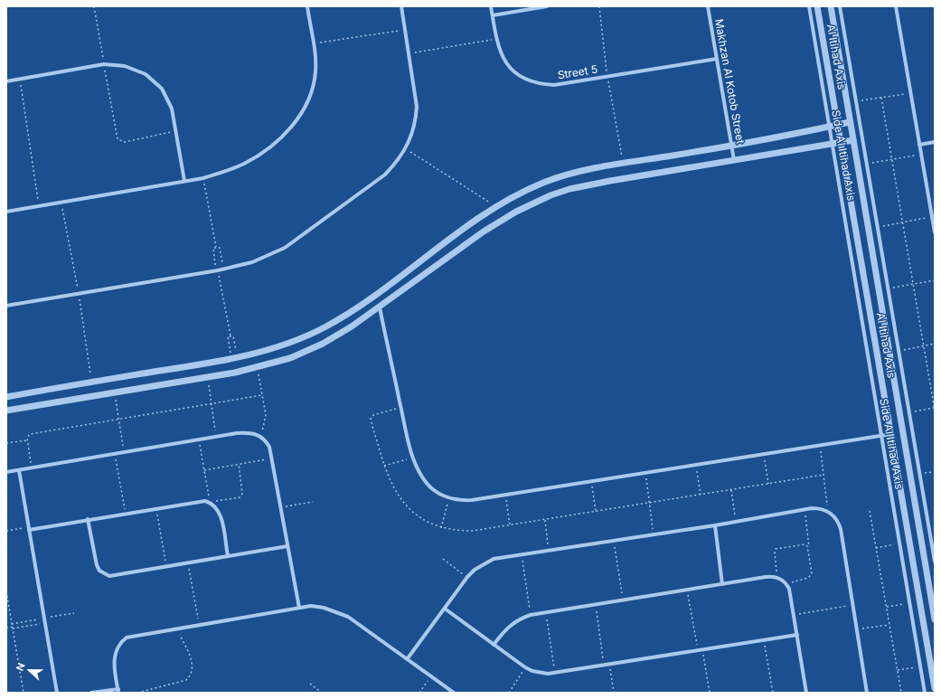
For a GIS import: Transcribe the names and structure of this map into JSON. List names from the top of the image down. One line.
{"streets":{"street":["Al Itihad Axis","Street 5","Makhzan Al Kotob Street","Side Al Itihad Axis"]},"crossings":[["Street 5","Makhzan Al Kotob Street"]],"north":"left"}
